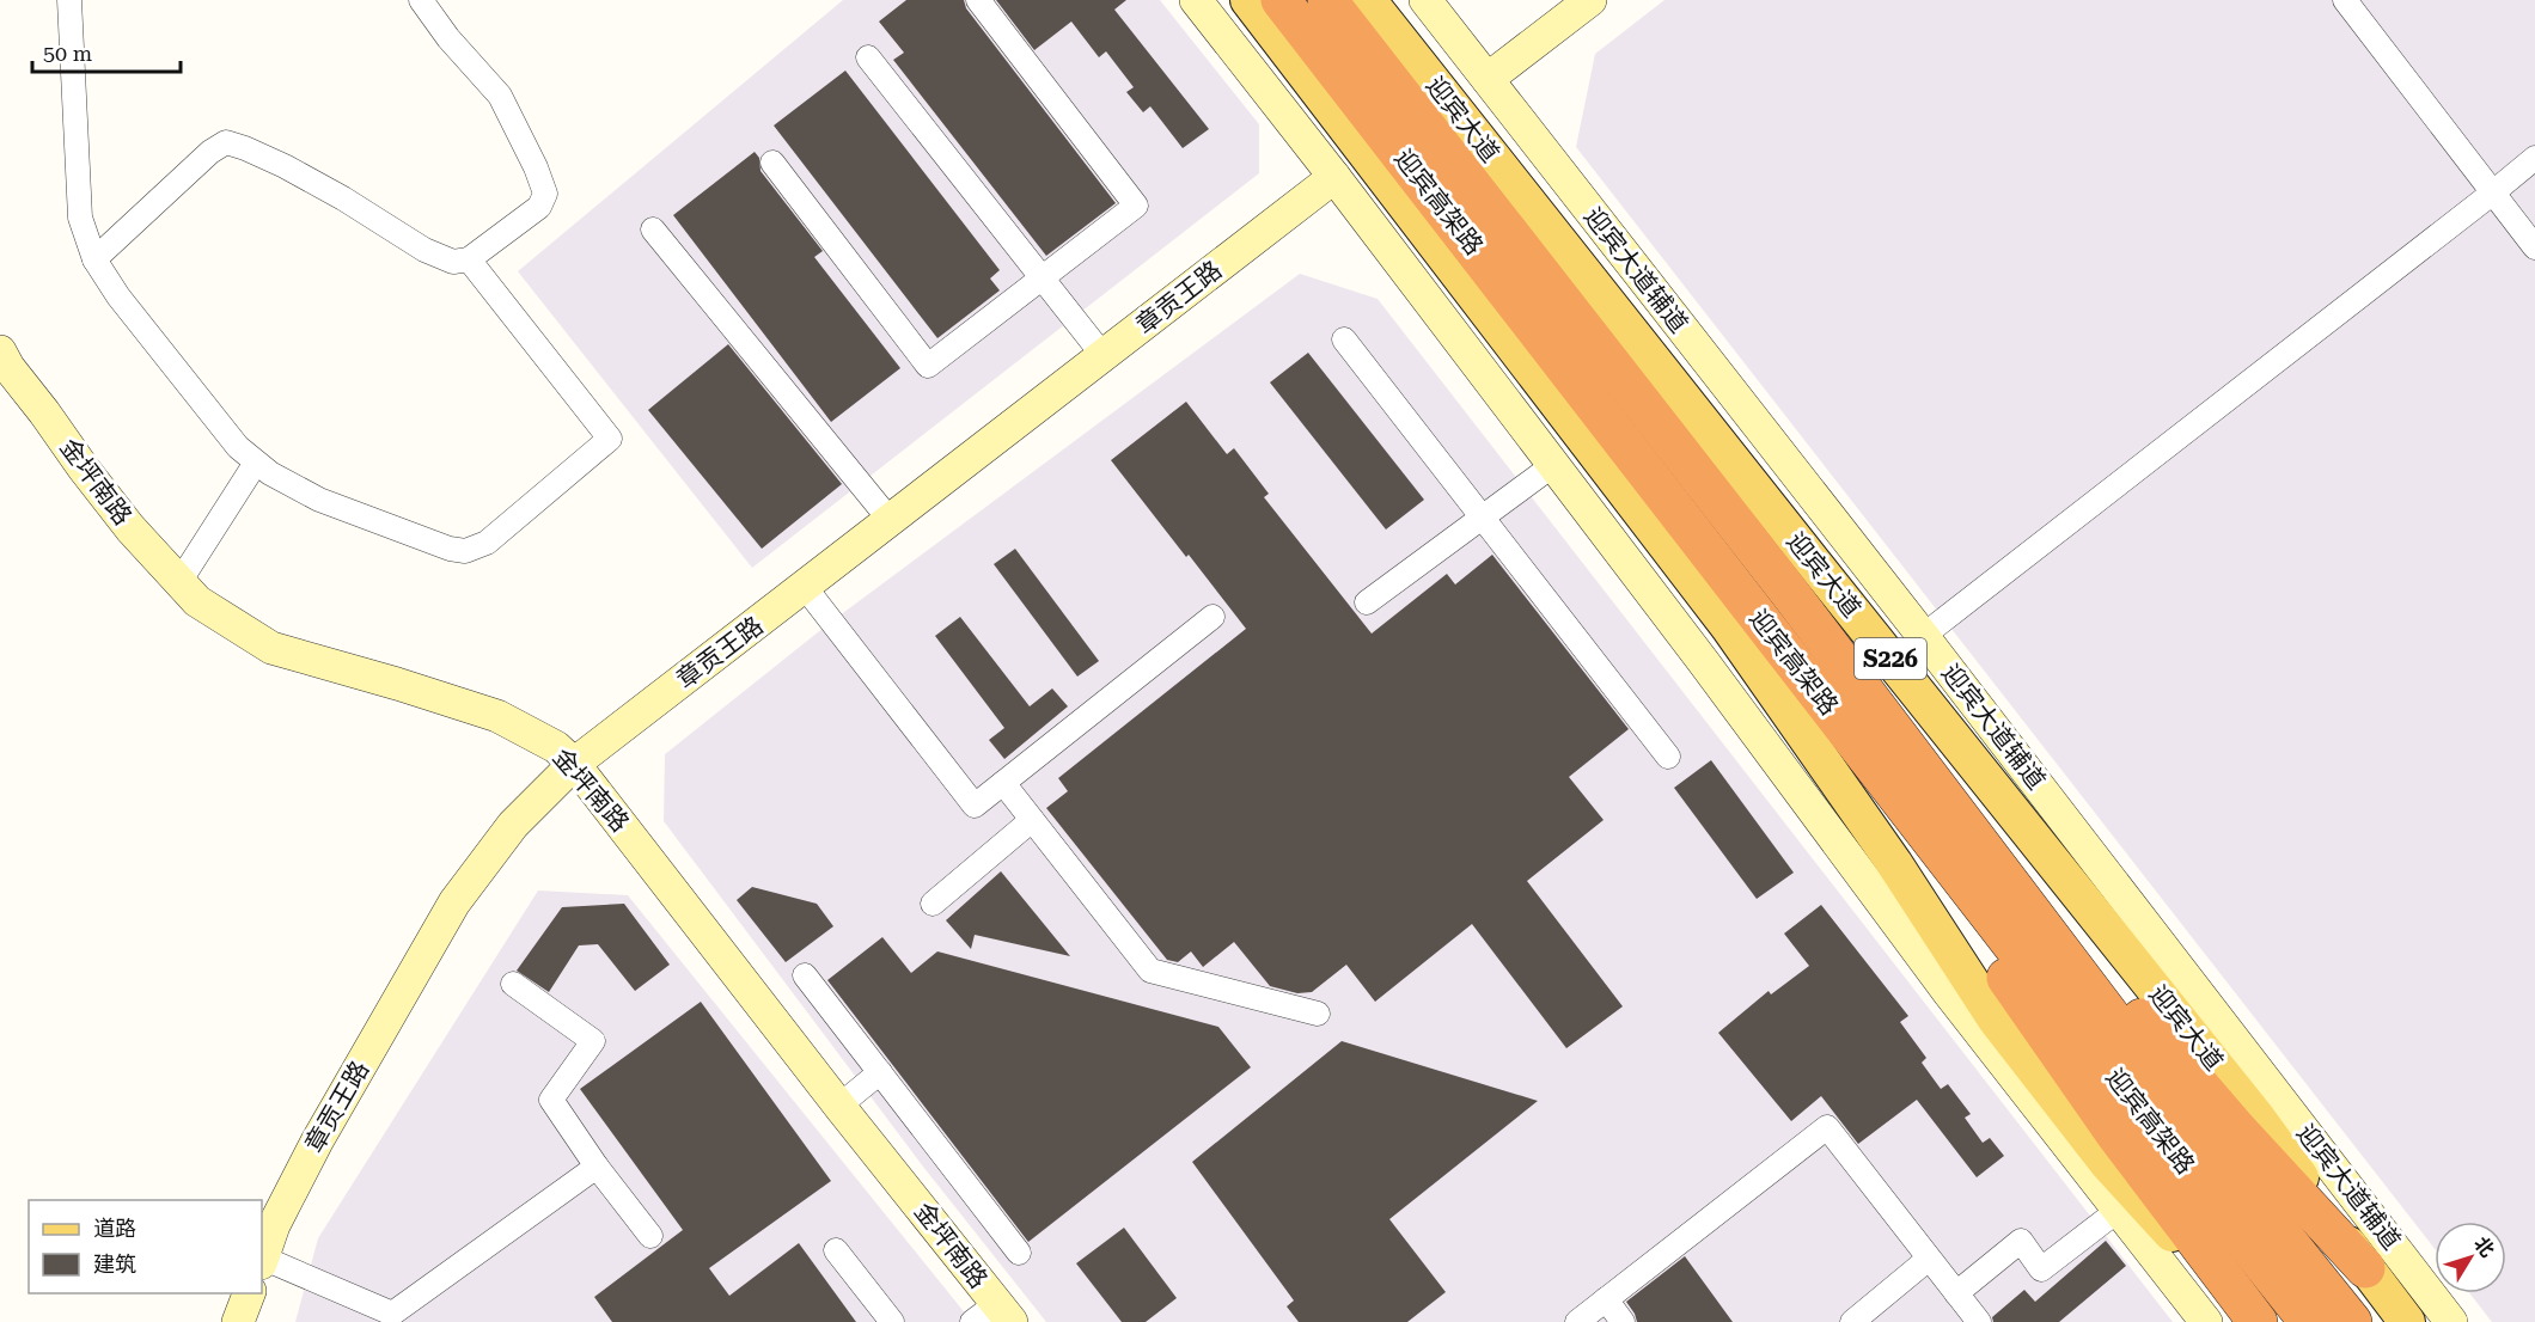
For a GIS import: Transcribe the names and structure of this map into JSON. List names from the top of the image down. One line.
{"streets":{"highway":["迎宾高架路"],"main road":["迎宾大道","S226"],"street":["迎宾大道辅道","章贡王路","金坪南路"]},"crossings":[["章贡王路","金坪南路"]],"legend":["道路","建筑"],"scale_bar":"50 m","north":"top right"}
